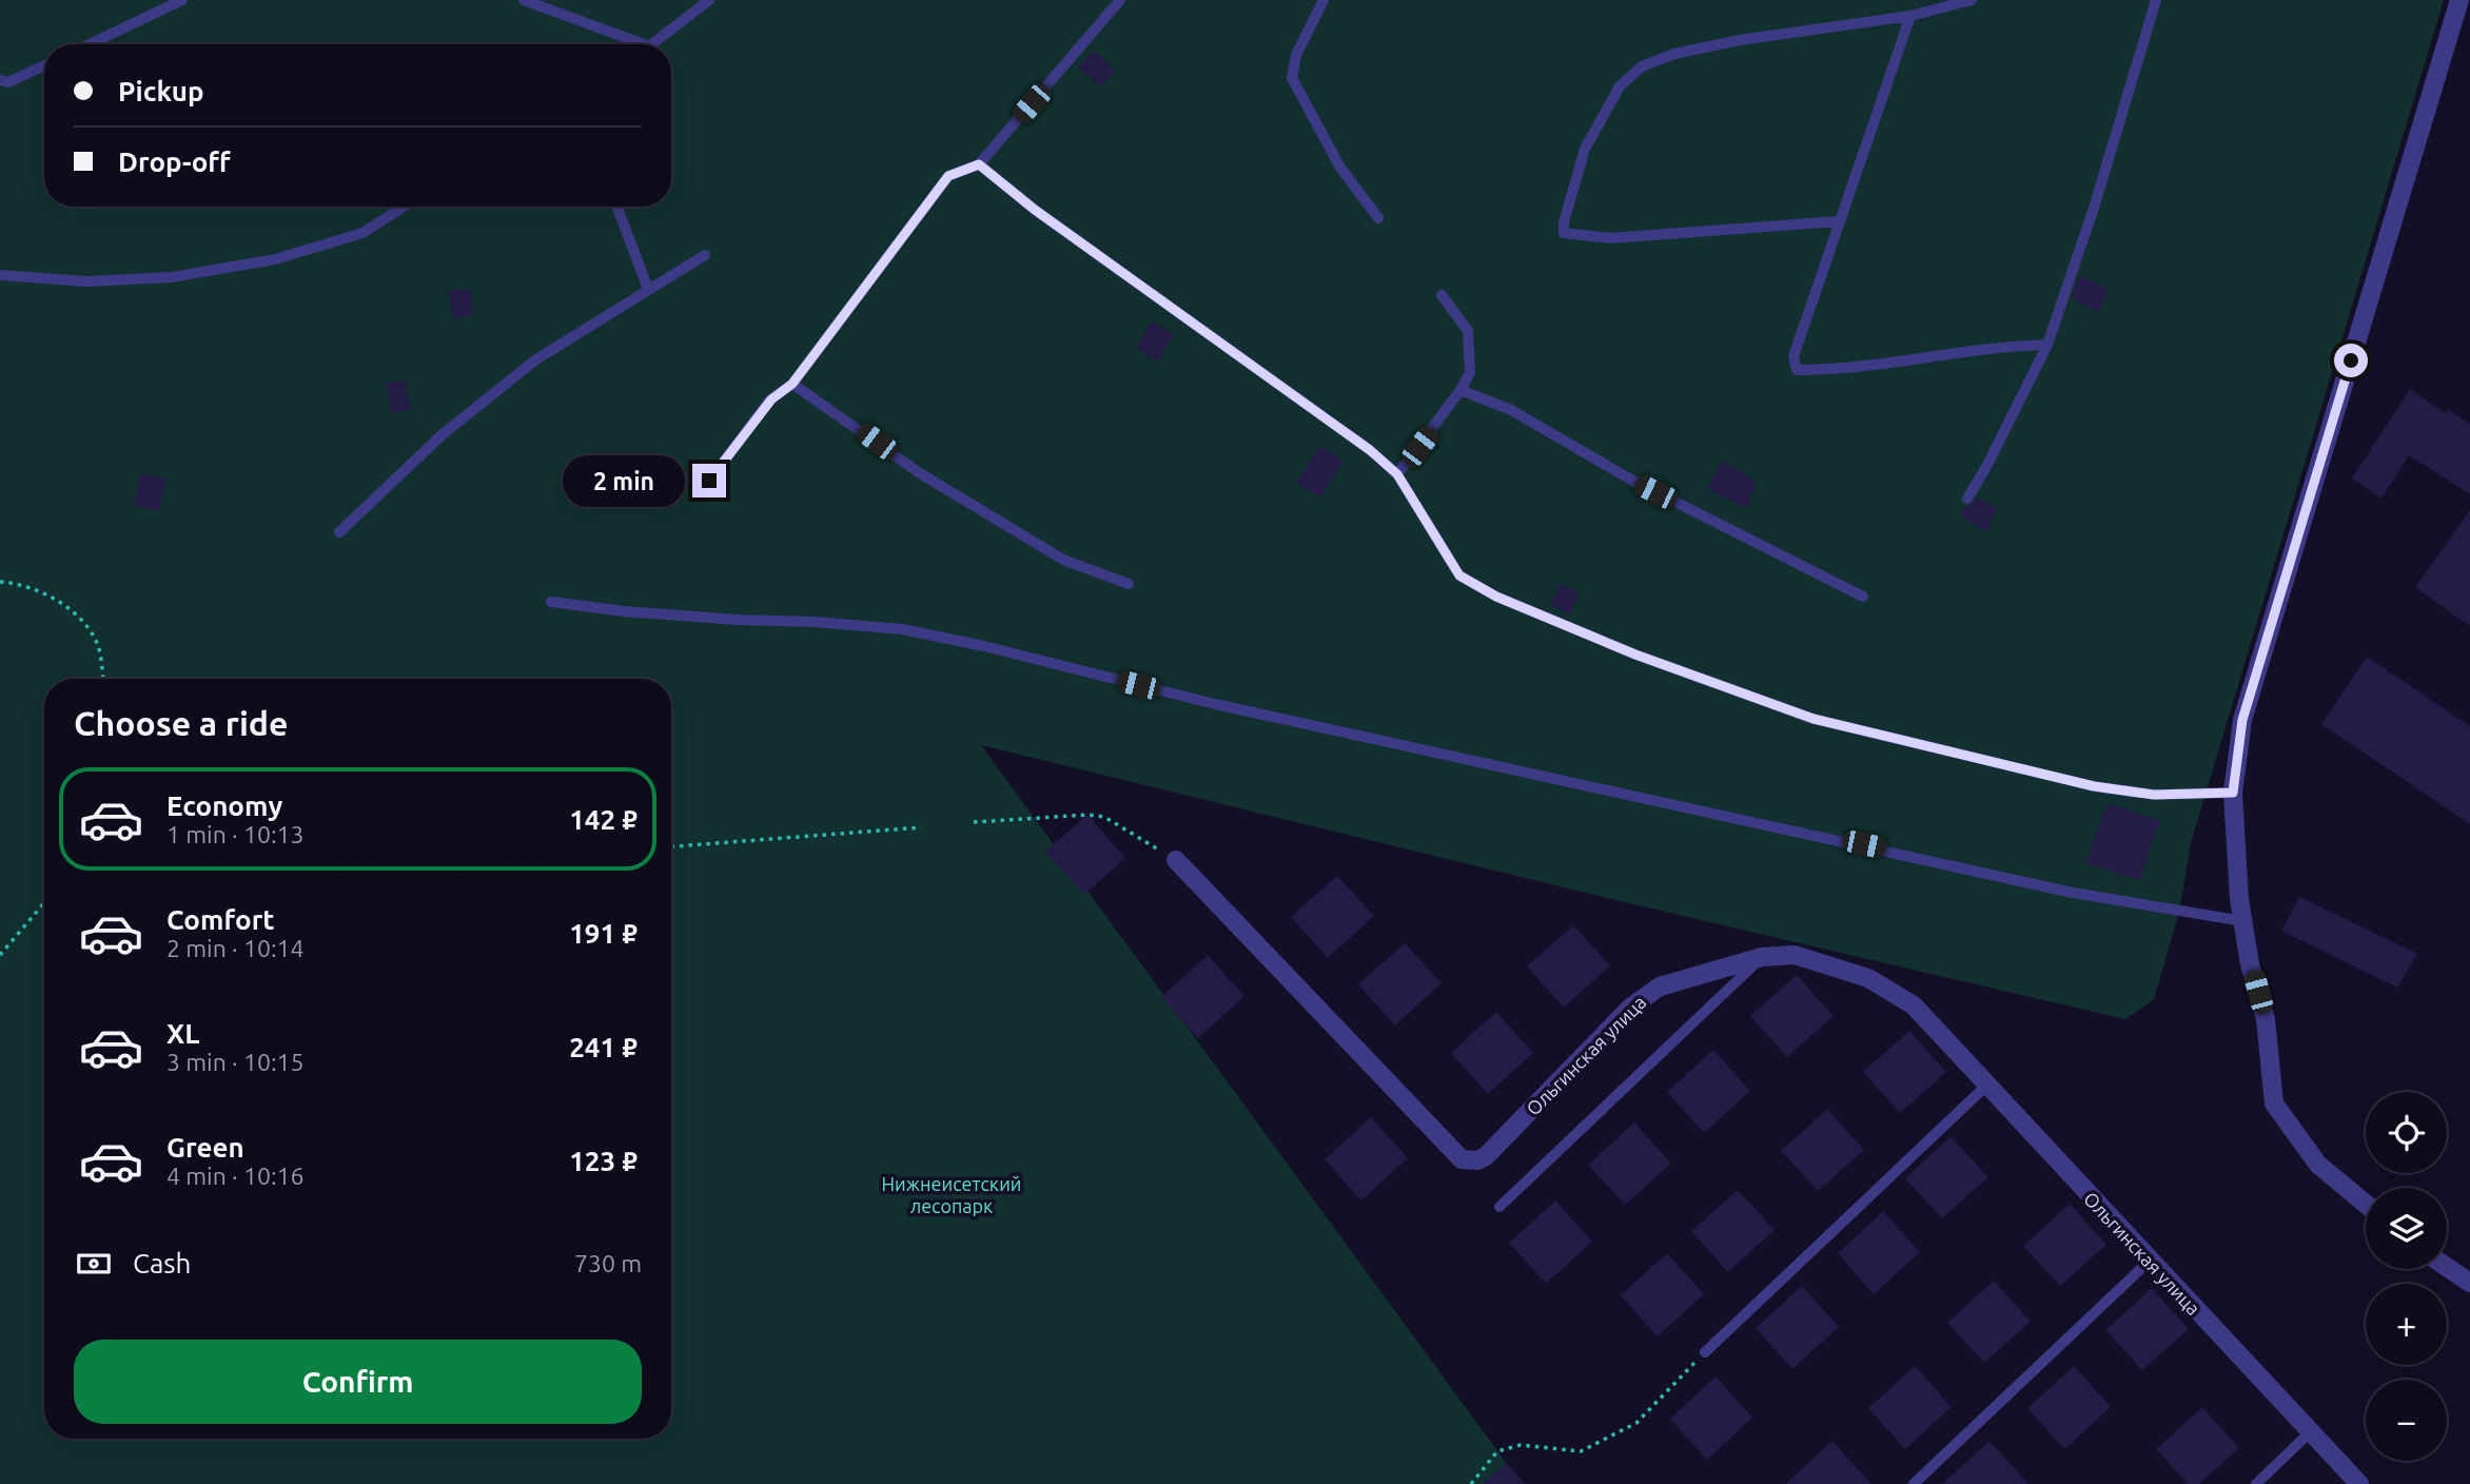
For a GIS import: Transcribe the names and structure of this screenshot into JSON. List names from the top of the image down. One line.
{"streets":{"street":["Ольгинская улица"]},"parks":["Нижнеисетский лесопарк"],"page":{"banner":["Pickup","Drop-off"],"bubble":"2 min","heading":"Choose a ride","list":[{"name":"Economy","note":"1 min · 10:13","value":"142 ₽"},{"name":"Comfort","note":"2 min · 10:14","value":"191 ₽"},{"name":"XL","note":"3 min · 10:15","value":"241 ₽"},{"name":"Green","note":"4 min · 10:16","value":"123 ₽"}],"map_buttons":["+","−"],"pay":["Cash","730 m"],"buttons":"Confirm"}}
